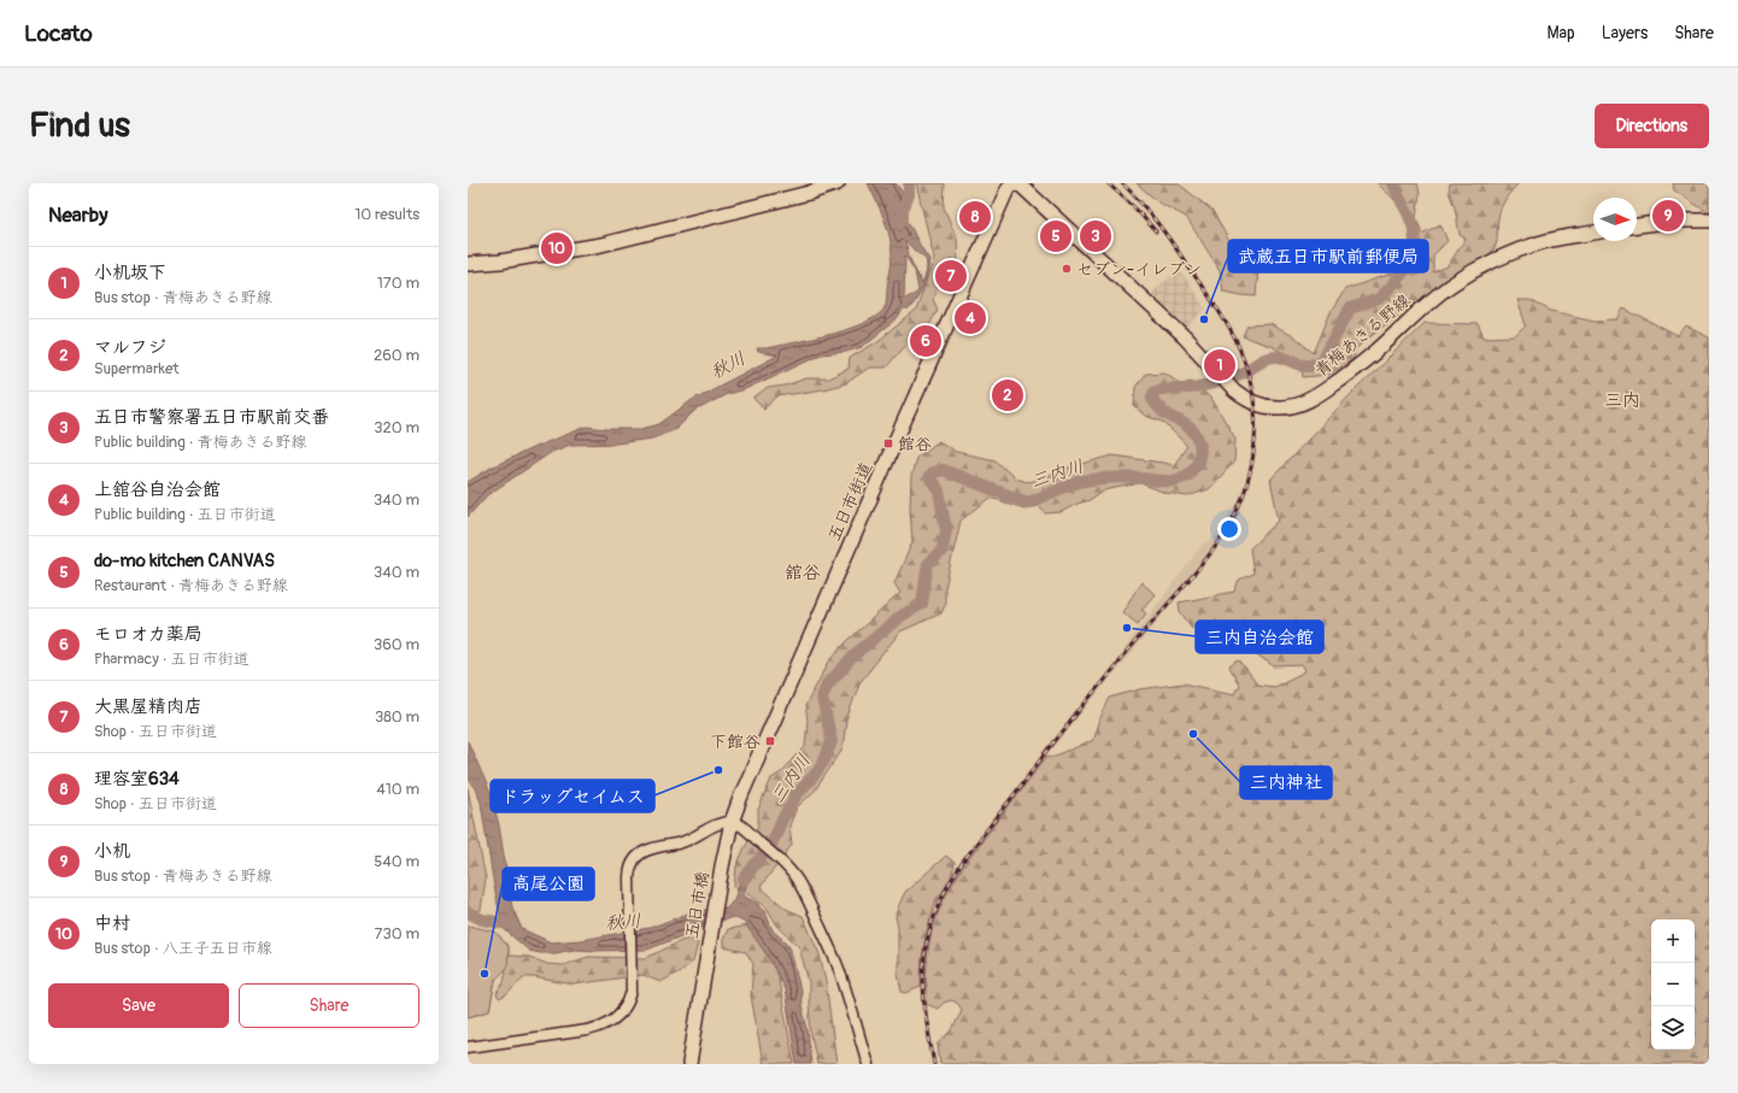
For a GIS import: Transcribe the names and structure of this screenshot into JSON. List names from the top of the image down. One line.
{"streets":{"main road":["青梅あきる野線","五日市街道","五日市橋"]},"crossings":[["五日市街道","五日市橋"]],"districts":["三内","舘谷"],"water":["秋川","三内川"],"places":{"other":["セブン-イレブン","武蔵五日市駅前郵便局","三内自治会館","三内神社","ドラッグセイムス","高尾公園"],"transit":["館谷","下館谷"]},"north":"right","page":{"header":"Locato","nav":["Map","Layers","Share"],"buttons":["Directions",["Save","Share"]],"title":"Find us","heading":["Nearby","10 results"],"pins":["9","8","3","5","10","7","4","6","1","2"],"list":[{"mark":"1","name":"小机坂下","note":"Bus stop · 青梅あきる野線","value":"170 m"},{"mark":"2","name":"マルフジ","note":"Supermarket","value":"260 m"},{"mark":"3","name":"五日市警察署五日市駅前交番","note":"Public building · 青梅あきる野線","value":"320 m"},{"mark":"4","name":"上舘谷自治会館","note":"Public building · 五日市街道","value":"340 m"},{"mark":"5","name":"do-mo kitchen CANVAS","note":"Restaurant · 青梅あきる野線","value":"340 m"},{"mark":"6","name":"モロオカ薬局","note":"Pharmacy · 五日市街道","value":"360 m"},{"mark":"7","name":"大黒屋精肉店","note":"Shop · 五日市街道","value":"380 m"},{"mark":"8","name":"理容室634","note":"Shop · 五日市街道","value":"410 m"},{"mark":"9","name":"小机","note":"Bus stop · 青梅あきる野線","value":"540 m"},{"mark":"10","name":"中村","note":"Bus stop · 八王子五日市線","value":"730 m"}],"map_buttons":["+","−"]}}
